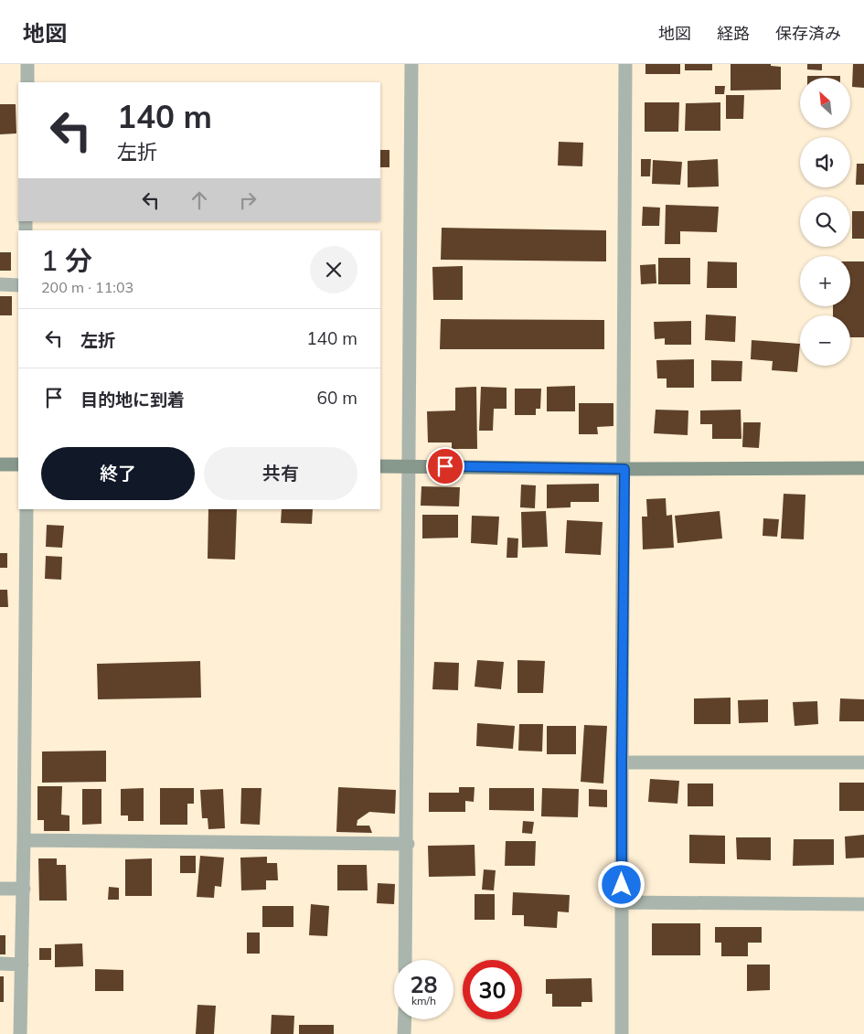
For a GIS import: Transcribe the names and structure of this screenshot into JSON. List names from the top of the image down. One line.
{"north":"top left","page":{"header":"地図","nav":["地図","経路","保存済み"],"map_buttons":["+","−"],"turn":["140 m","左折"],"heading":["1 分","200 m · 11:03"],"list":[{"name":"左折","value":"140 m"},{"name":"目的地に到着","value":"60 m"}],"buttons":["終了","共有"],"speed":"28 km/h","limit":"30"}}
